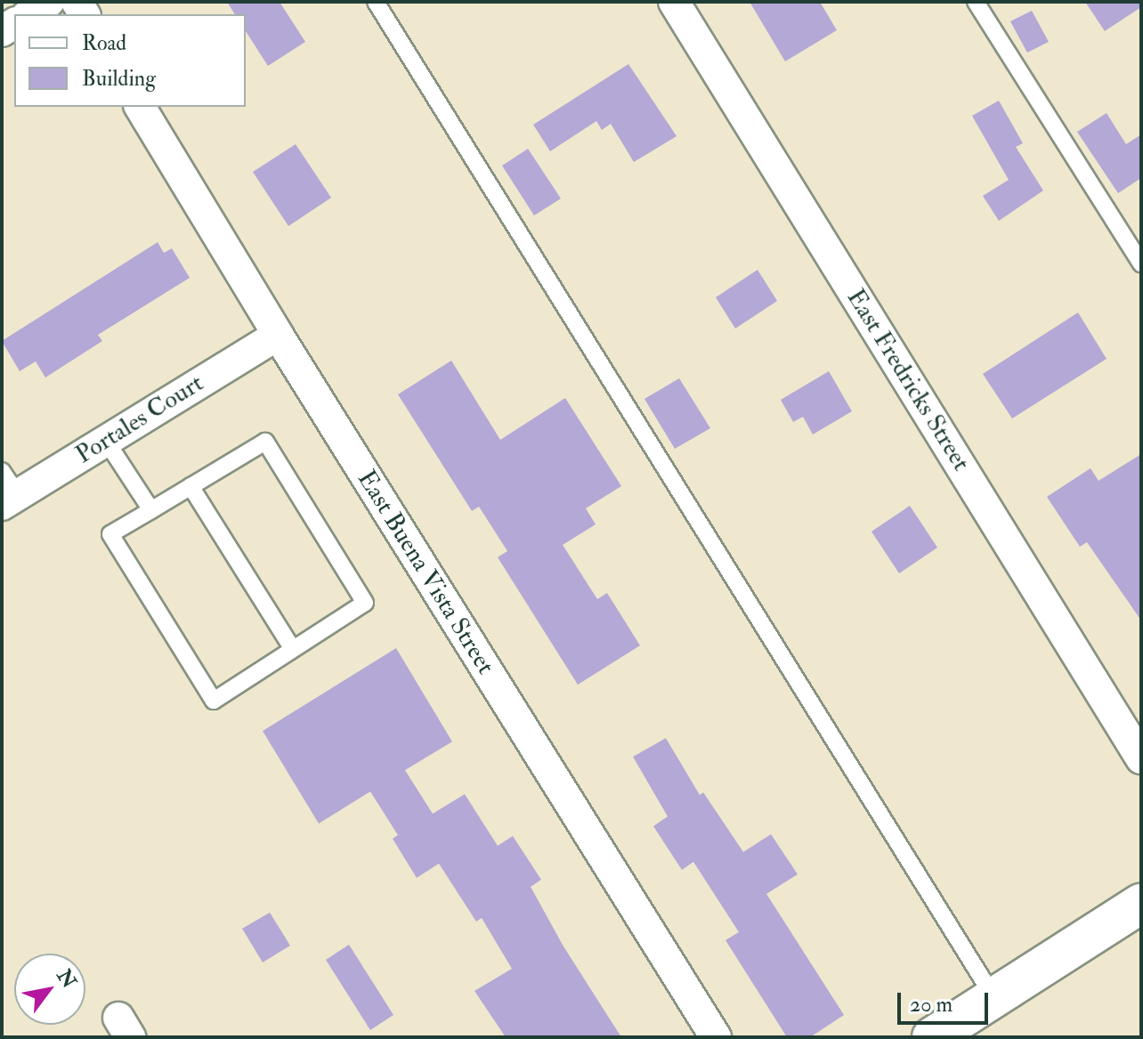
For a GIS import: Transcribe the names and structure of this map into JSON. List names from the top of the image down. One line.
{"streets":{"street":["East Fredricks Street","Portales Court","East Buena Vista Street"]},"crossings":[["Portales Court","East Buena Vista Street"]],"legend":["Road","Building"],"scale_bar":"20 m","north":"top right"}
